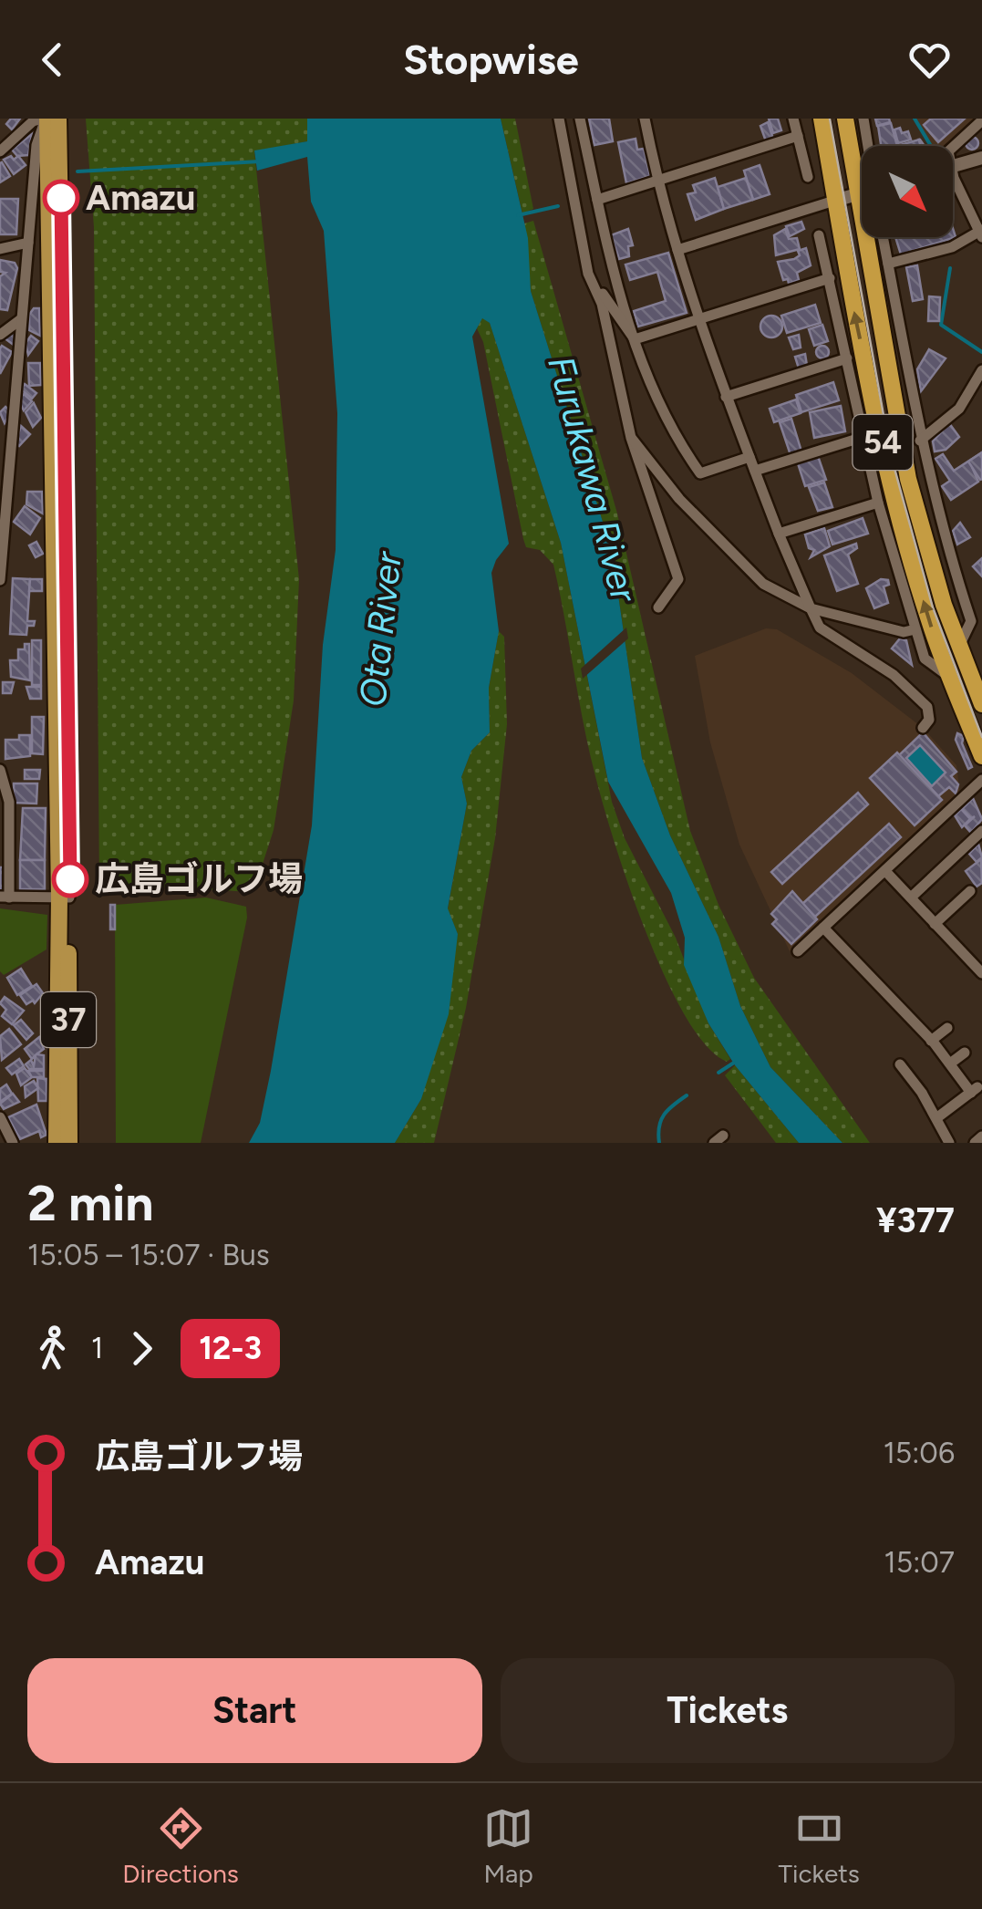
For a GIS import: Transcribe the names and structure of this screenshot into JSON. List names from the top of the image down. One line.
{"streets":{"highway":["54"],"main road":["37"]},"water":["Furukawa River","Ota River"],"places":["Amazu","広島ゴルフ場"],"lines":["bus line 12-3"],"north":"bottom right","page":{"header":"Stopwise","heading":["2 min","15:05 – 15:07 · Bus","¥377"],"legs":["1","12-3"],"list":[{"name":"広島ゴルフ場","value":"15:06"},{"name":"Amazu","value":"15:07"}],"buttons":["Start","Tickets"],"tabs":["Directions","Map","Tickets"]}}
